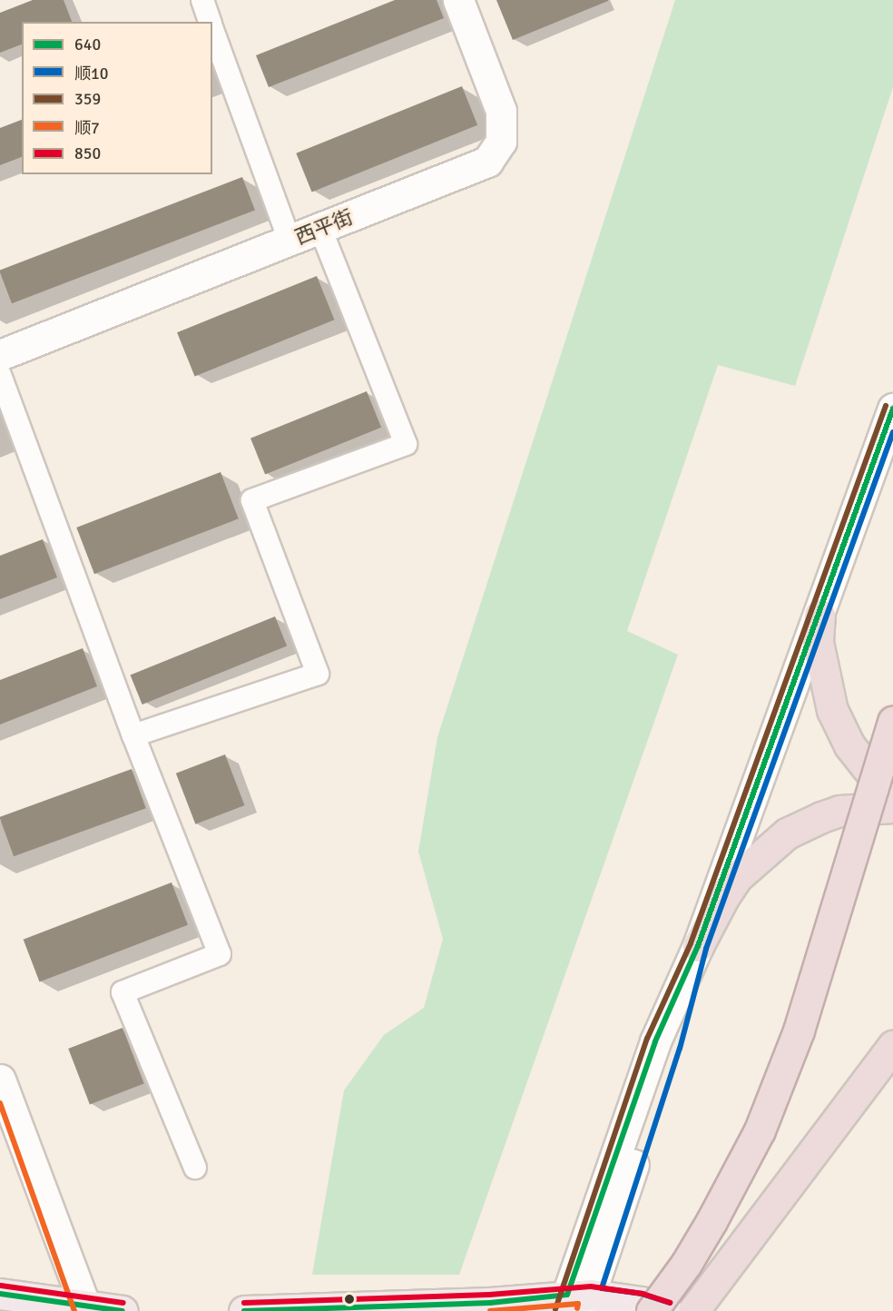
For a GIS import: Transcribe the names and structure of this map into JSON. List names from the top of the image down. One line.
{"streets":{"street":["西平街"]},"lines":["transit line 359","transit line 640","transit line 顺10","transit line 顺7","transit line 850"],"legend":["640","顺10","359","顺7","850"]}
